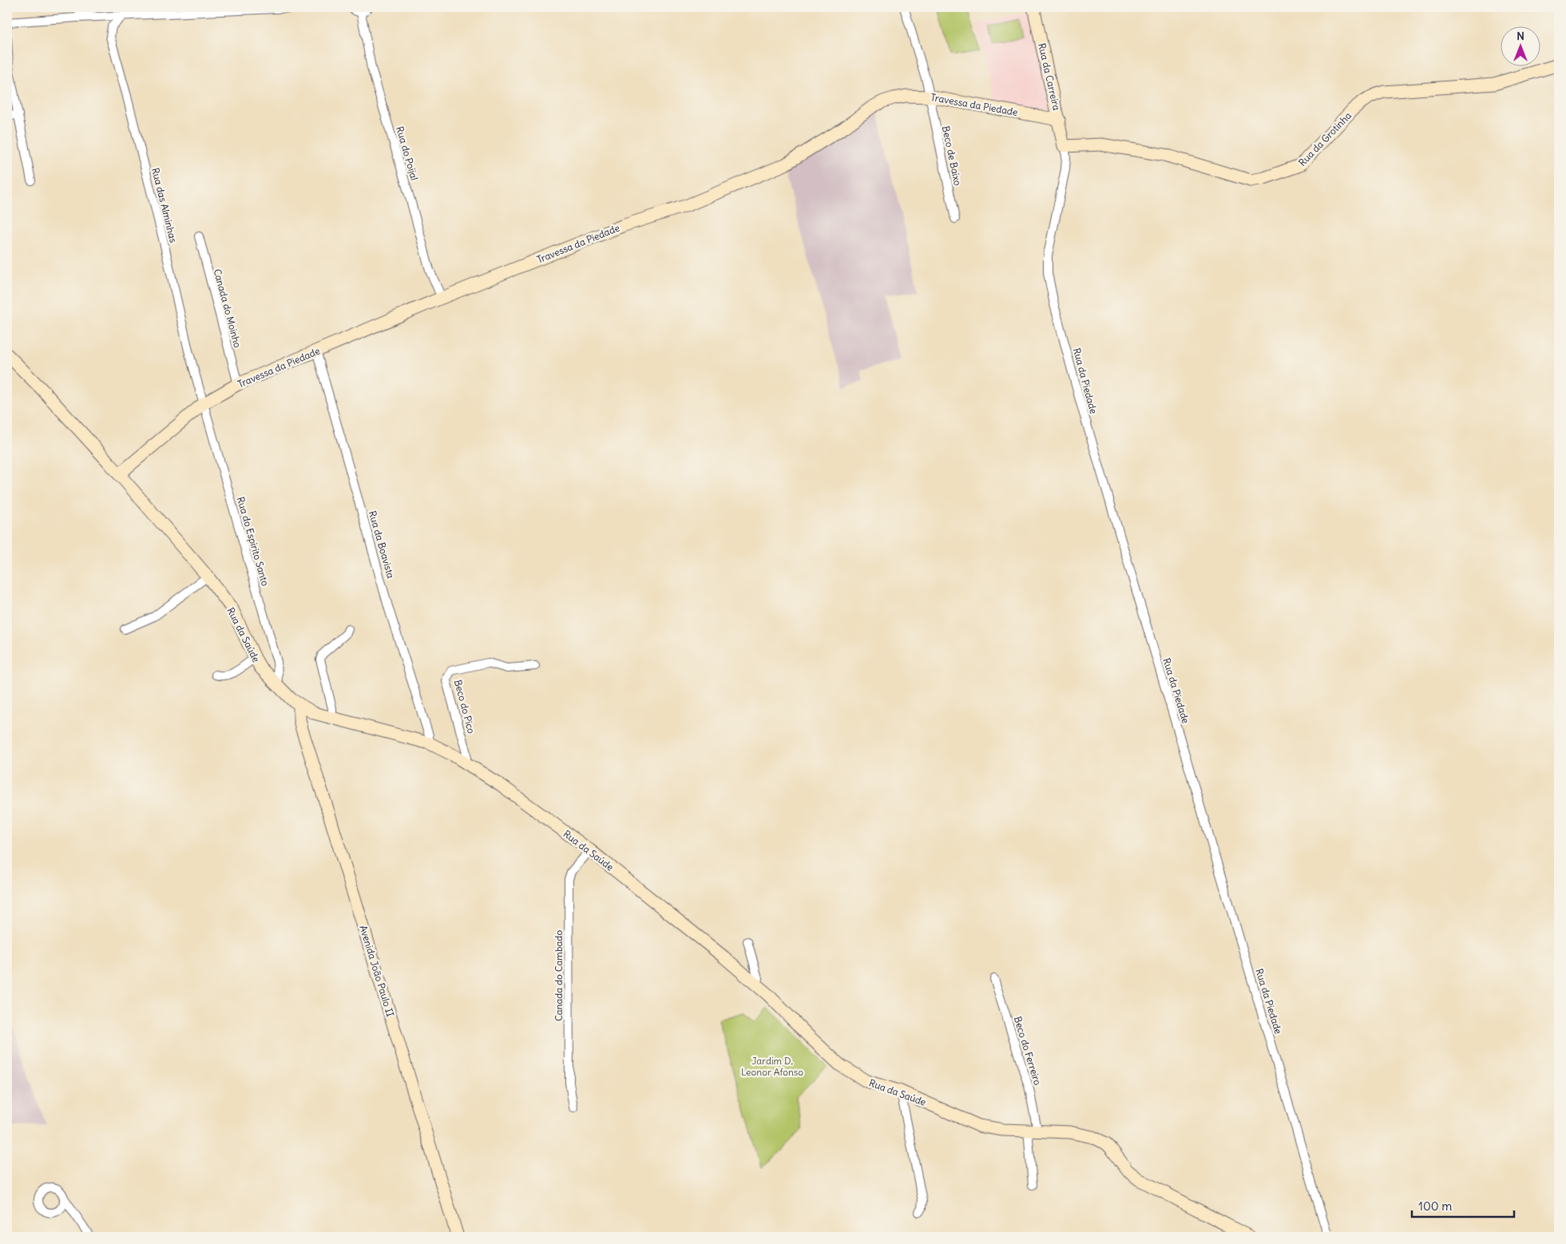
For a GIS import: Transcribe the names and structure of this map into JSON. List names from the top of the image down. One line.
{"streets":{"street":["Rua da Carreira","Travessa da Piedade","Rua da Grotinha","Rua do Poijal","Beco de Baixo","Rua das Alminhas","Canada do Moinho","Rua da Piedade","Rua do Espirito Santo","Rua da Boavista","Rua da Saúde","Beco do Pico","Avenida João Paulo II","Canada do Cambado","Beco do Ferreiro"]},"crossings":[["Rua da Carreira","Travessa da Piedade"],["Rua da Carreira","Rua da Grotinha"],["Rua da Carreira","Rua da Piedade"],["Travessa da Piedade","Rua do Poijal"],["Travessa da Piedade","Beco de Baixo"],["Travessa da Piedade","Rua das Alminhas"],["Travessa da Piedade","Canada do Moinho"],["Travessa da Piedade","Rua do Espirito Santo"],["Travessa da Piedade","Rua da Boavista"],["Travessa da Piedade","Rua da Saúde"],["Rua da Grotinha","Rua da Piedade"],["Rua das Alminhas","Rua do Espirito Santo"],["Rua do Espirito Santo","Rua da Saúde"],["Rua da Boavista","Rua da Saúde"],["Rua da Saúde","Beco do Pico"],["Rua da Saúde","Avenida João Paulo II"],["Rua da Saúde","Canada do Cambado"],["Rua da Saúde","Beco do Ferreiro"]],"parks":["Jardim D. Leonor Afonso"],"scale_bar":"100 m","north":"top"}
